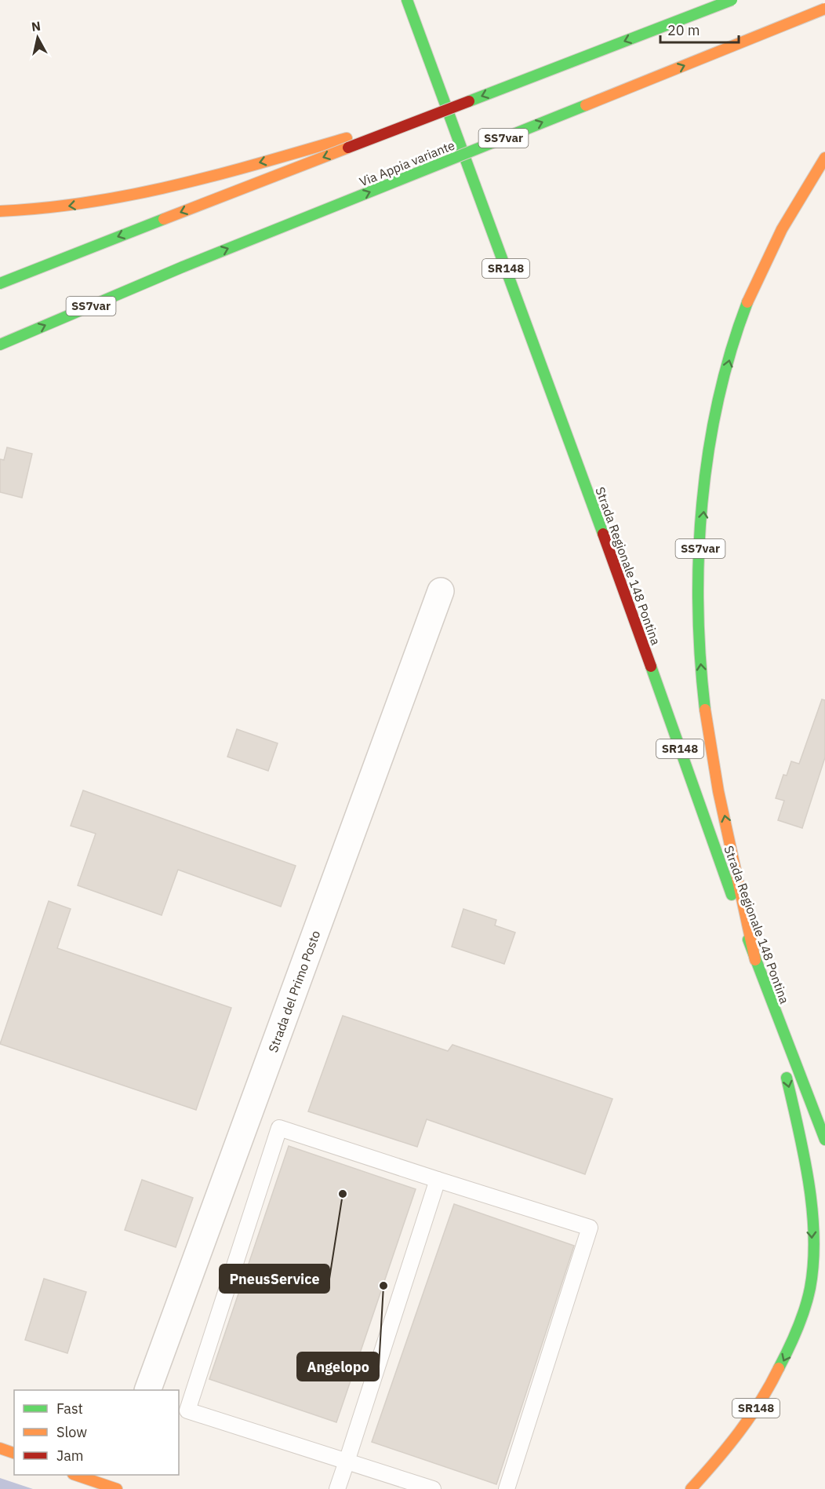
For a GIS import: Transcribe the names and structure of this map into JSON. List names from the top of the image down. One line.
{"streets":{"main road":["SS7var","Via Appia variante","SR148","Strada Regionale 148 Pontina"],"street":["Strada del Primo Posto"]},"crossings":[["SS7var","SR148"],["SS7var","Strada Regionale 148 Pontina"],["SR148","Strada Regionale 148 Pontina"]],"places":["PneusService","Angelopo"],"legend":["Fast","Slow","Jam"],"scale_bar":"20 m","north":"top"}
